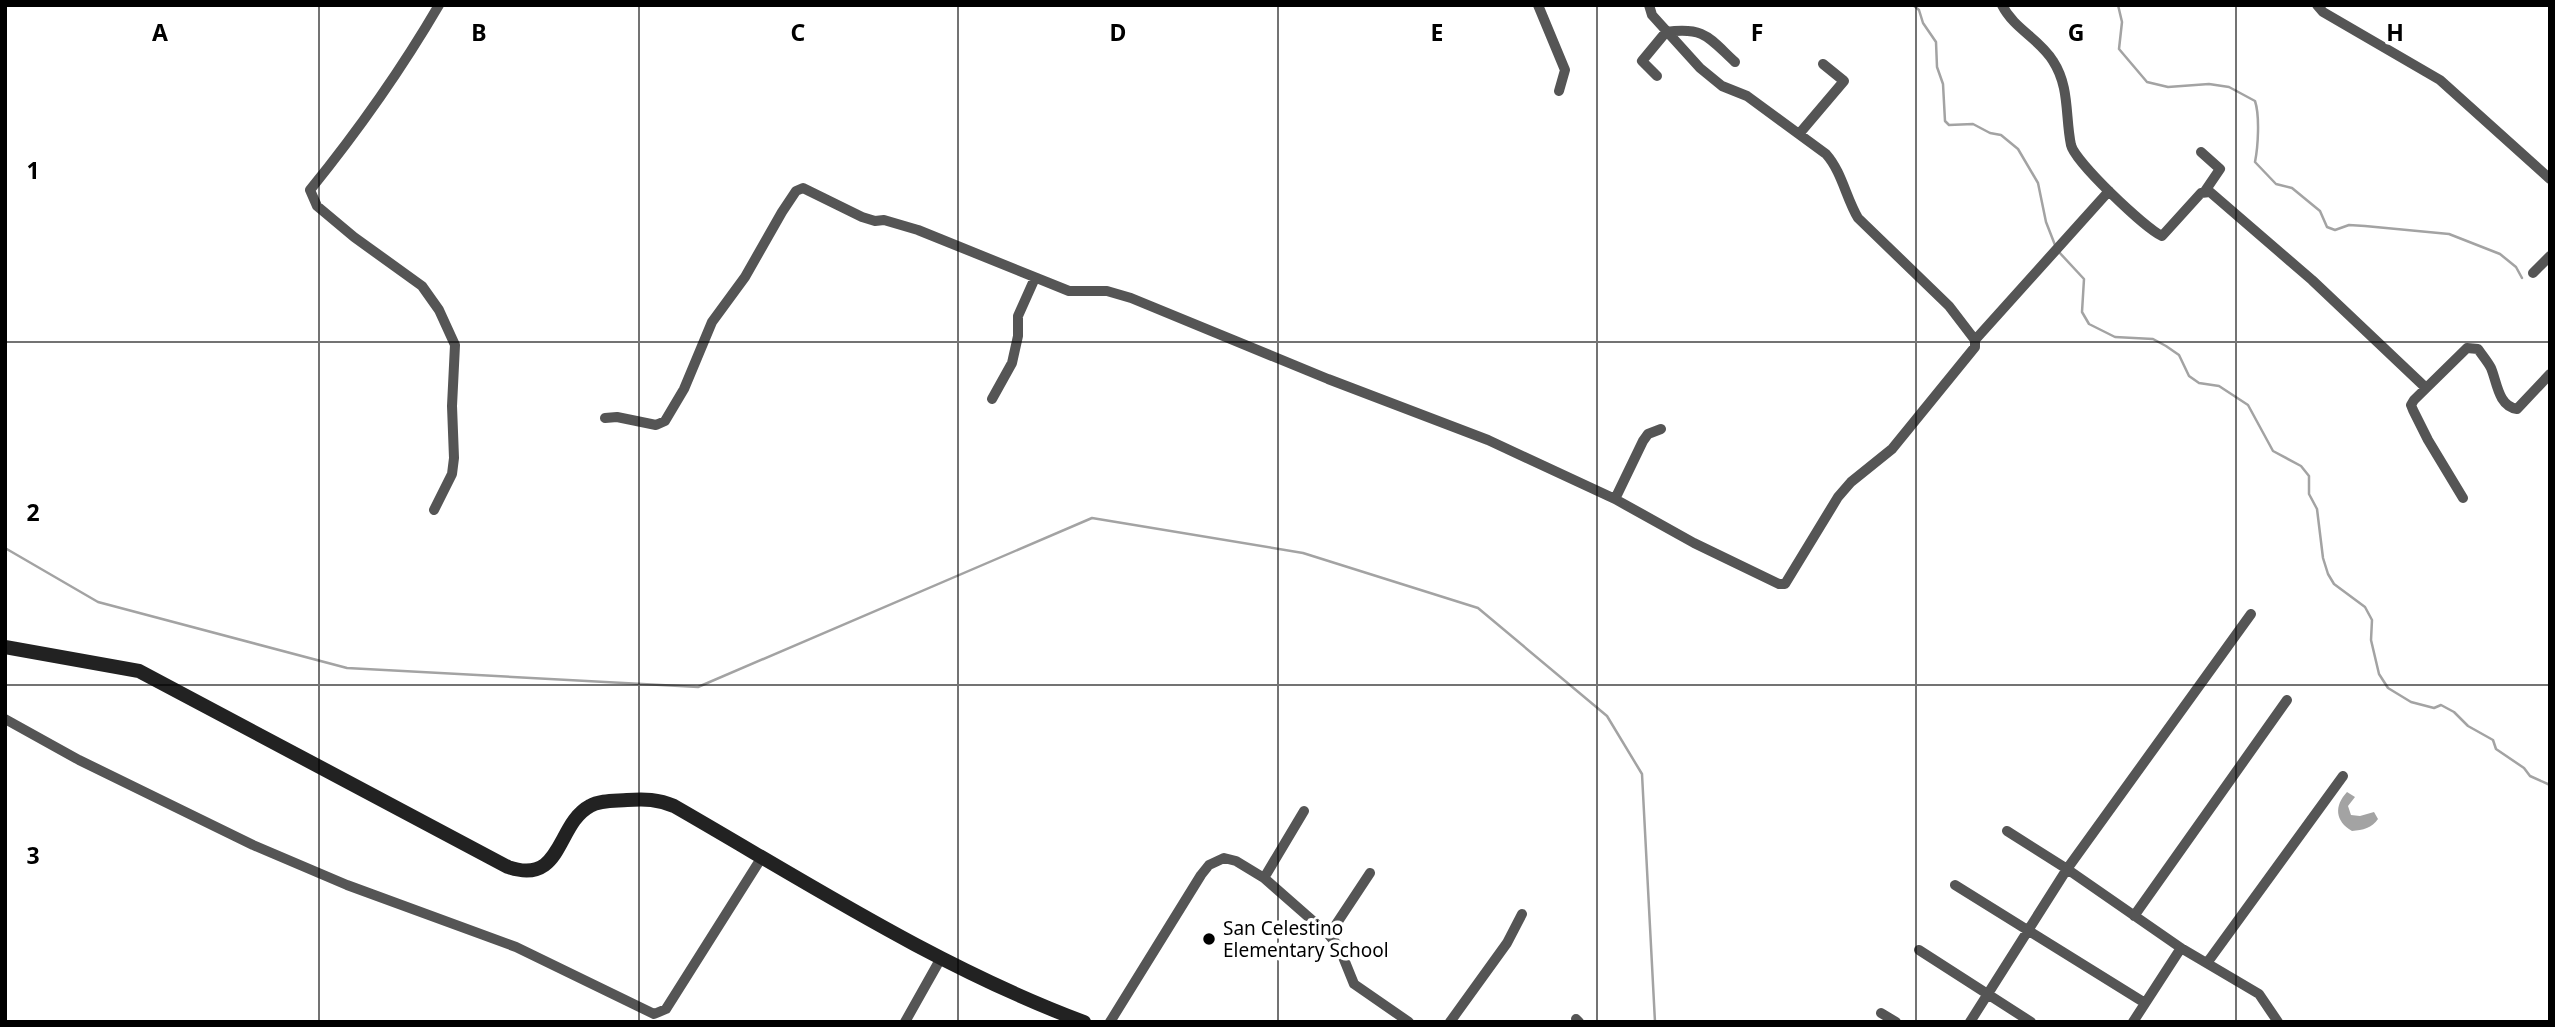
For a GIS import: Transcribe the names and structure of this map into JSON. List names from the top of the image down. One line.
{"places":["San Celestino Elementary School"],"grid":{"columns":["A","B","C","D","E","F","G","H"],"rows":["1","2","3"]}}
